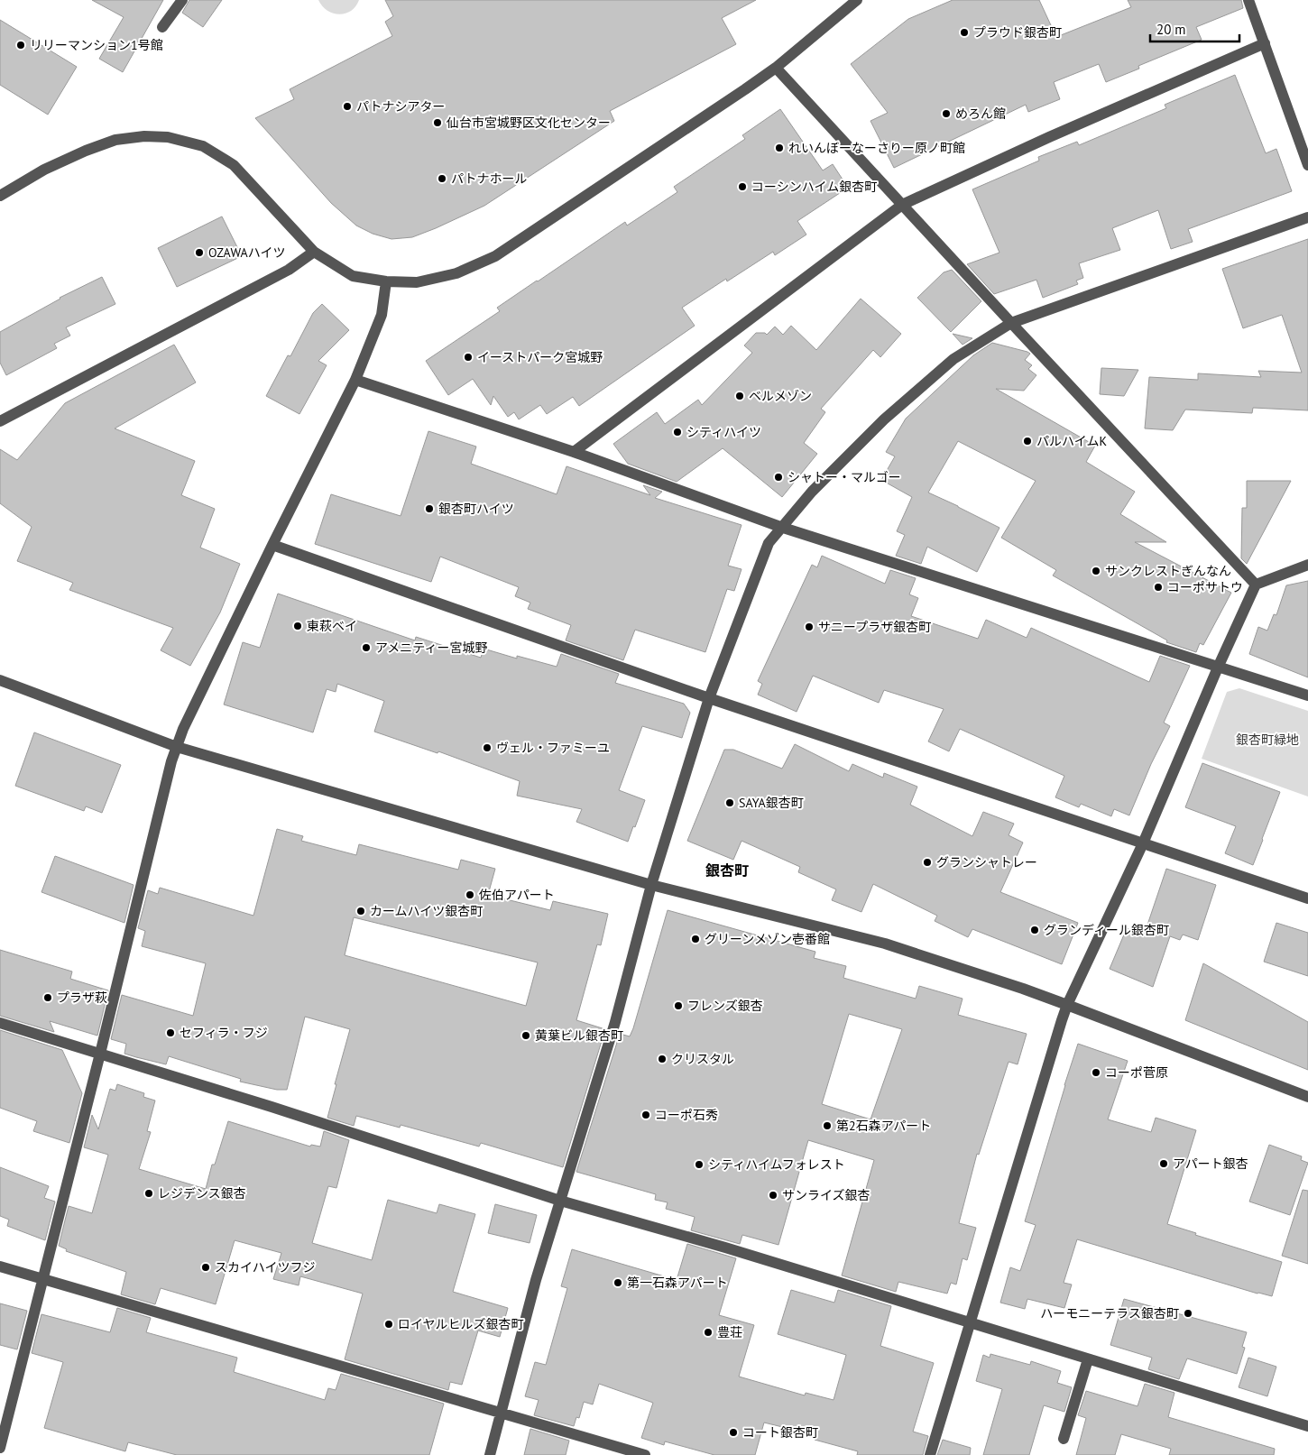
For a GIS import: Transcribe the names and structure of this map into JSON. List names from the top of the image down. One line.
{"districts":["銀杏町"],"parks":["銀杏町緑地"],"places":["プラウド銀杏町","リリーマンション1号館","パトナシアター","めろん館","仙台市宮城野区文化センター","れいんぼーなーさりー原ノ町館","パトナホール","コーシンハイム銀杏町","OZAWAハイツ","イーストパーク宮城野","ベルメゾン","シティハイツ","パルハイムK","シャトー・マルゴー","銀杏町ハイツ","サンクレストぎんなん","コーポサトウ","東萩ベイ","サニープラザ銀杏町","アメニティー宮城野","ヴェル・ファミーユ","SAYA銀杏町","グランシャトレー","佐伯アパート","カームハイツ銀杏町","グランディール銀杏町","グリーンメゾン壱番館","プラザ萩","フレンズ銀杏","セフィラ・フジ","黄葉ビル銀杏町","クリスタル","コーポ菅原","コーポ石秀","第2石森アパート","アパート銀杏","シティハイムフォレスト","レジデンス銀杏","サンライズ銀杏","スカイハイツフジ","第一石森アパート","ハーモニーテラス銀杏町","ロイヤルヒルズ銀杏町","豊荘","コート銀杏町"],"scale_bar":"20 m"}
